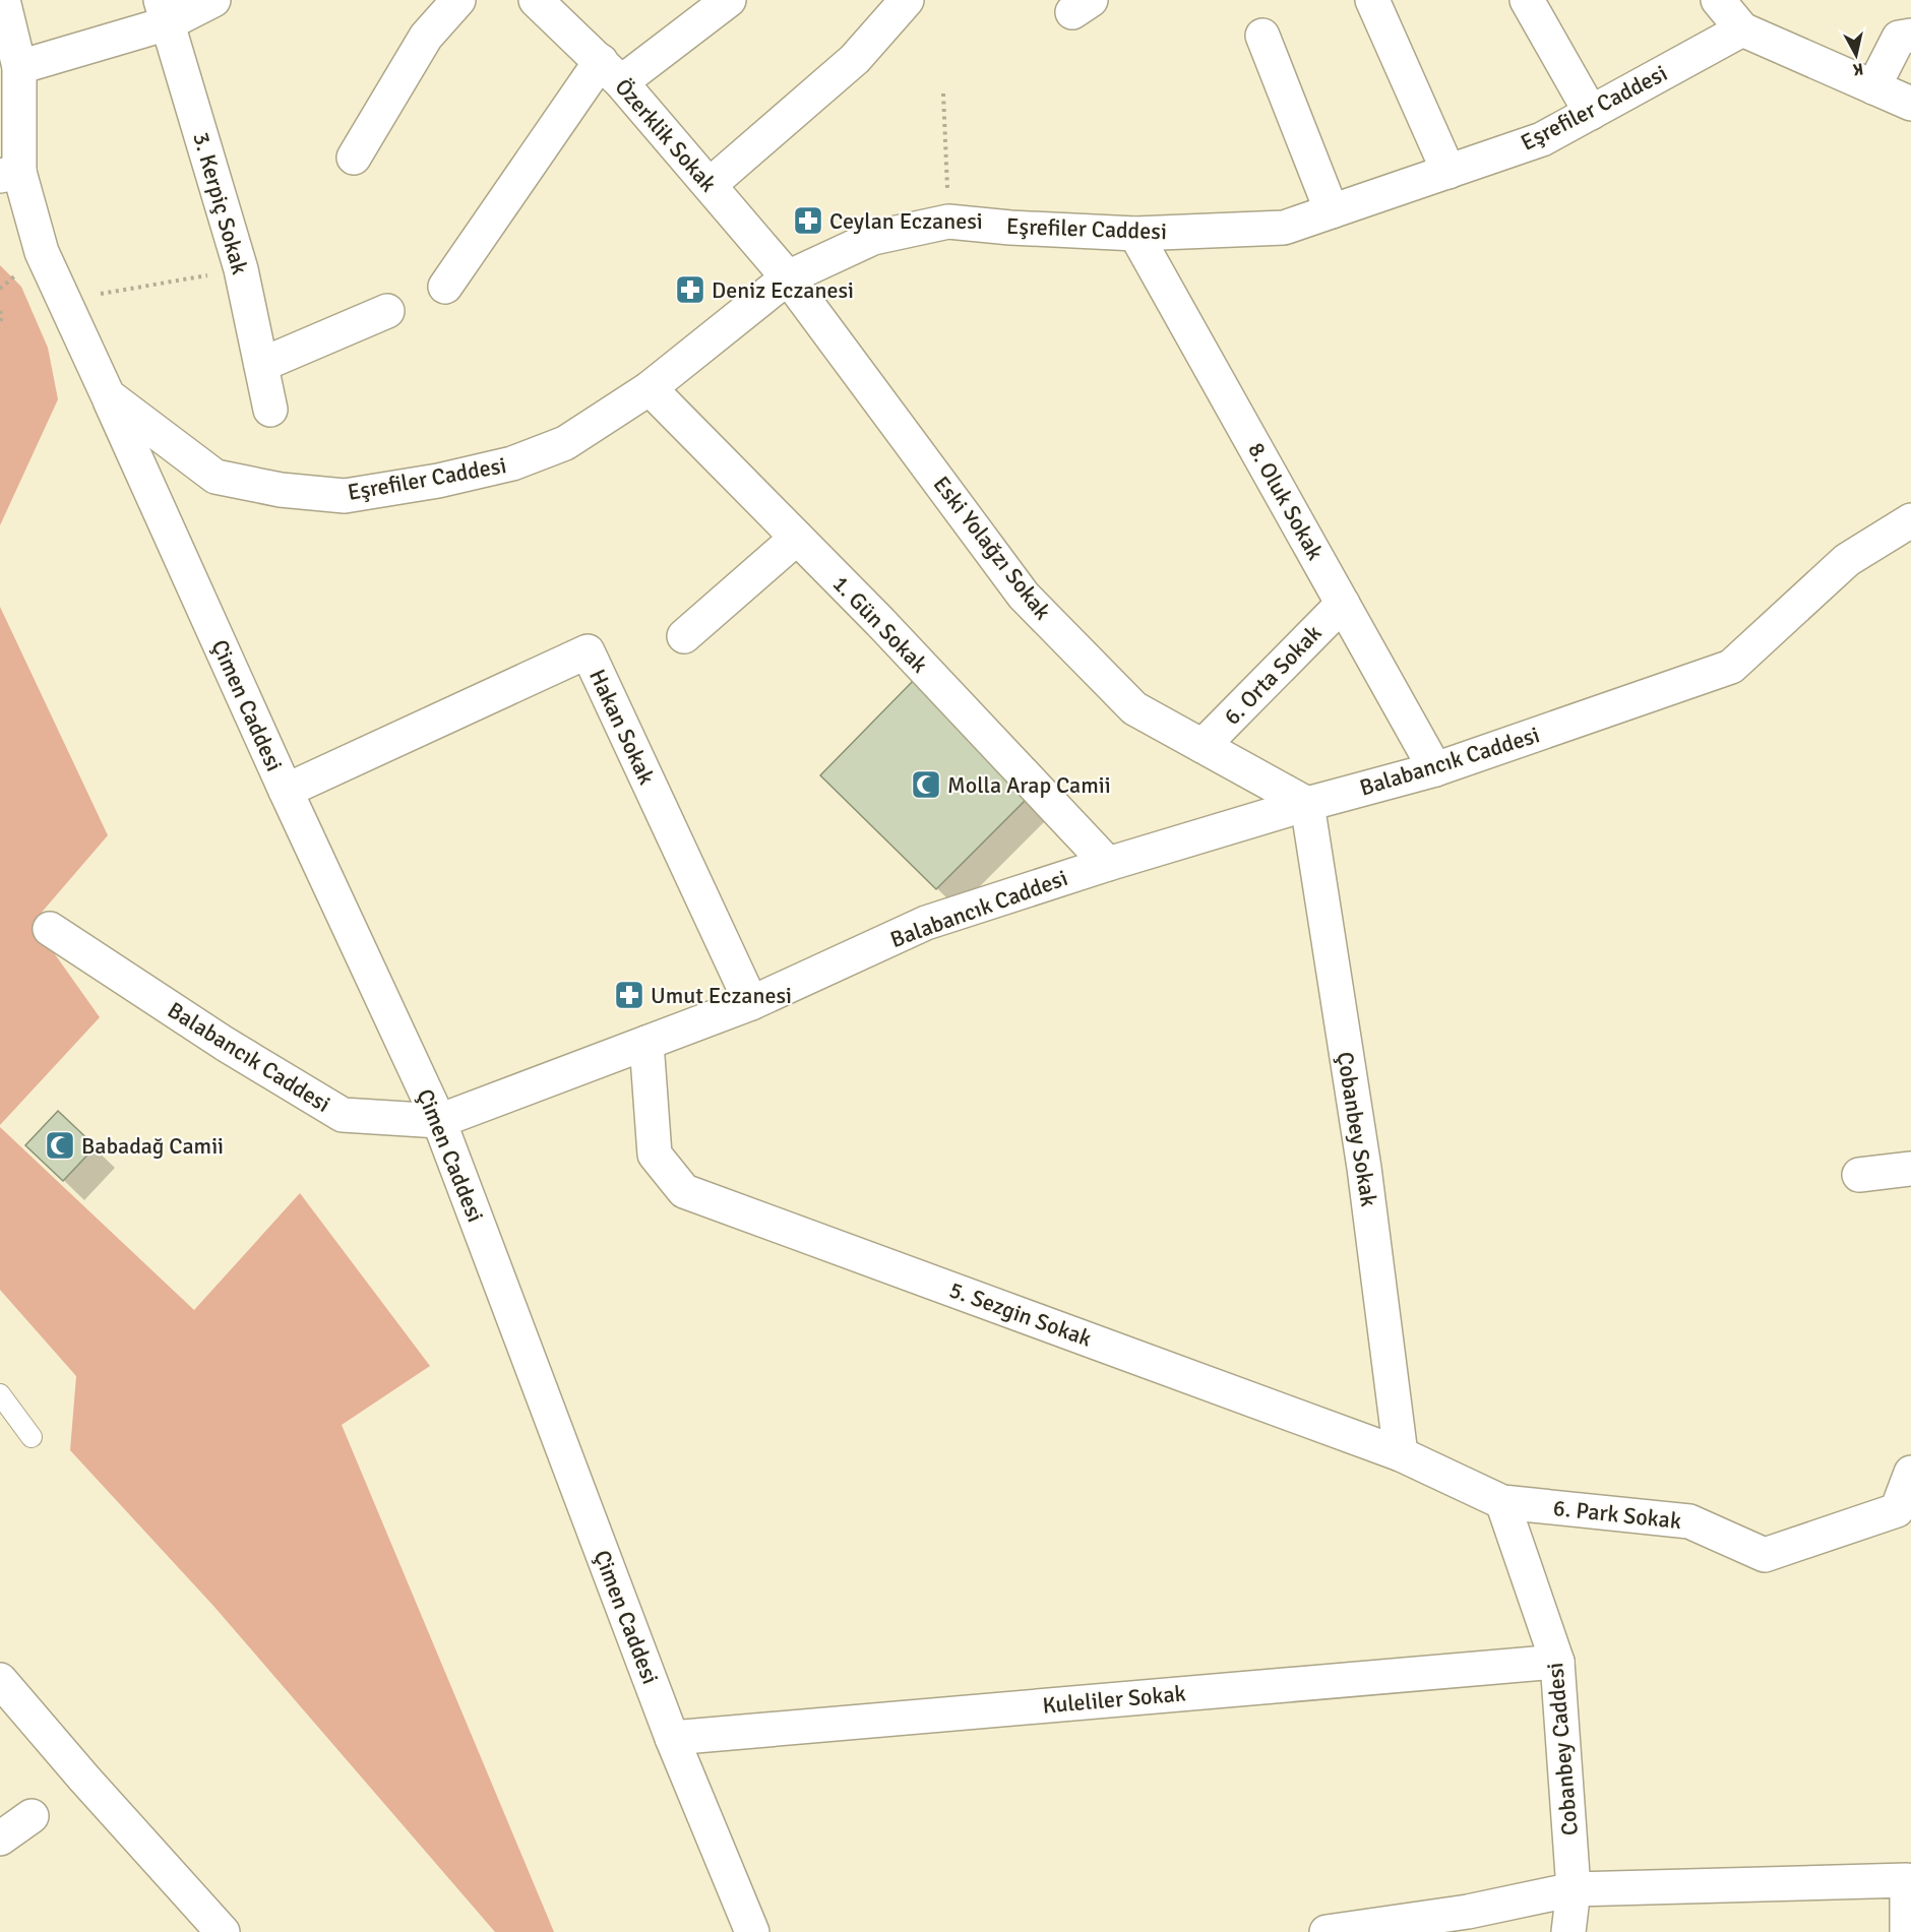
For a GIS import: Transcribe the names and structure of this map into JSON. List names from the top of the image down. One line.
{"streets":{"street":["Eşrefiler Caddesi","Özerklik Sokak","3. Kerpiç Sokak","8. Oluk Sokak","Eski Yolağzı Sokak","1. Gün Sokak","6. Orta Sokak","Çimen Caddesi","Hakan Sokak","Balabancık Caddesi","Çobanbey Sokak","5. Sezgin Sokak","6. Park Sokak","Kuleliler Sokak","Cobanbey Caddesi"]},"crossings":[["Eşrefiler Caddesi","Özerklik Sokak"],["Eşrefiler Caddesi","8. Oluk Sokak"],["Eşrefiler Caddesi","Eski Yolağzı Sokak"],["Eşrefiler Caddesi","1. Gün Sokak"],["Eşrefiler Caddesi","Çimen Caddesi"],["Özerklik Sokak","Eski Yolağzı Sokak"],["8. Oluk Sokak","6. Orta Sokak"],["8. Oluk Sokak","Balabancık Caddesi"],["Eski Yolağzı Sokak","6. Orta Sokak"],["Eski Yolağzı Sokak","Balabancık Caddesi"],["Eski Yolağzı Sokak","Çobanbey Sokak"],["1. Gün Sokak","Balabancık Caddesi"],["Çimen Caddesi","Hakan Sokak"],["Çimen Caddesi","Balabancık Caddesi"],["Çimen Caddesi","Kuleliler Sokak"],["Hakan Sokak","Balabancık Caddesi"],["Balabancık Caddesi","Çobanbey Sokak"],["Balabancık Caddesi","5. Sezgin Sokak"],["Çobanbey Sokak","5. Sezgin Sokak"],["5. Sezgin Sokak","6. Park Sokak"],["5. Sezgin Sokak","Cobanbey Caddesi"],["6. Park Sokak","Cobanbey Caddesi"],["Kuleliler Sokak","Cobanbey Caddesi"]],"places":{"pharmacy":["Ceylan Eczanesi","Deniz Eczanesi","Umut Eczanesi"],"mosque":["Molla Arap Camii","Babadağ Camii"]},"north":"bottom"}
